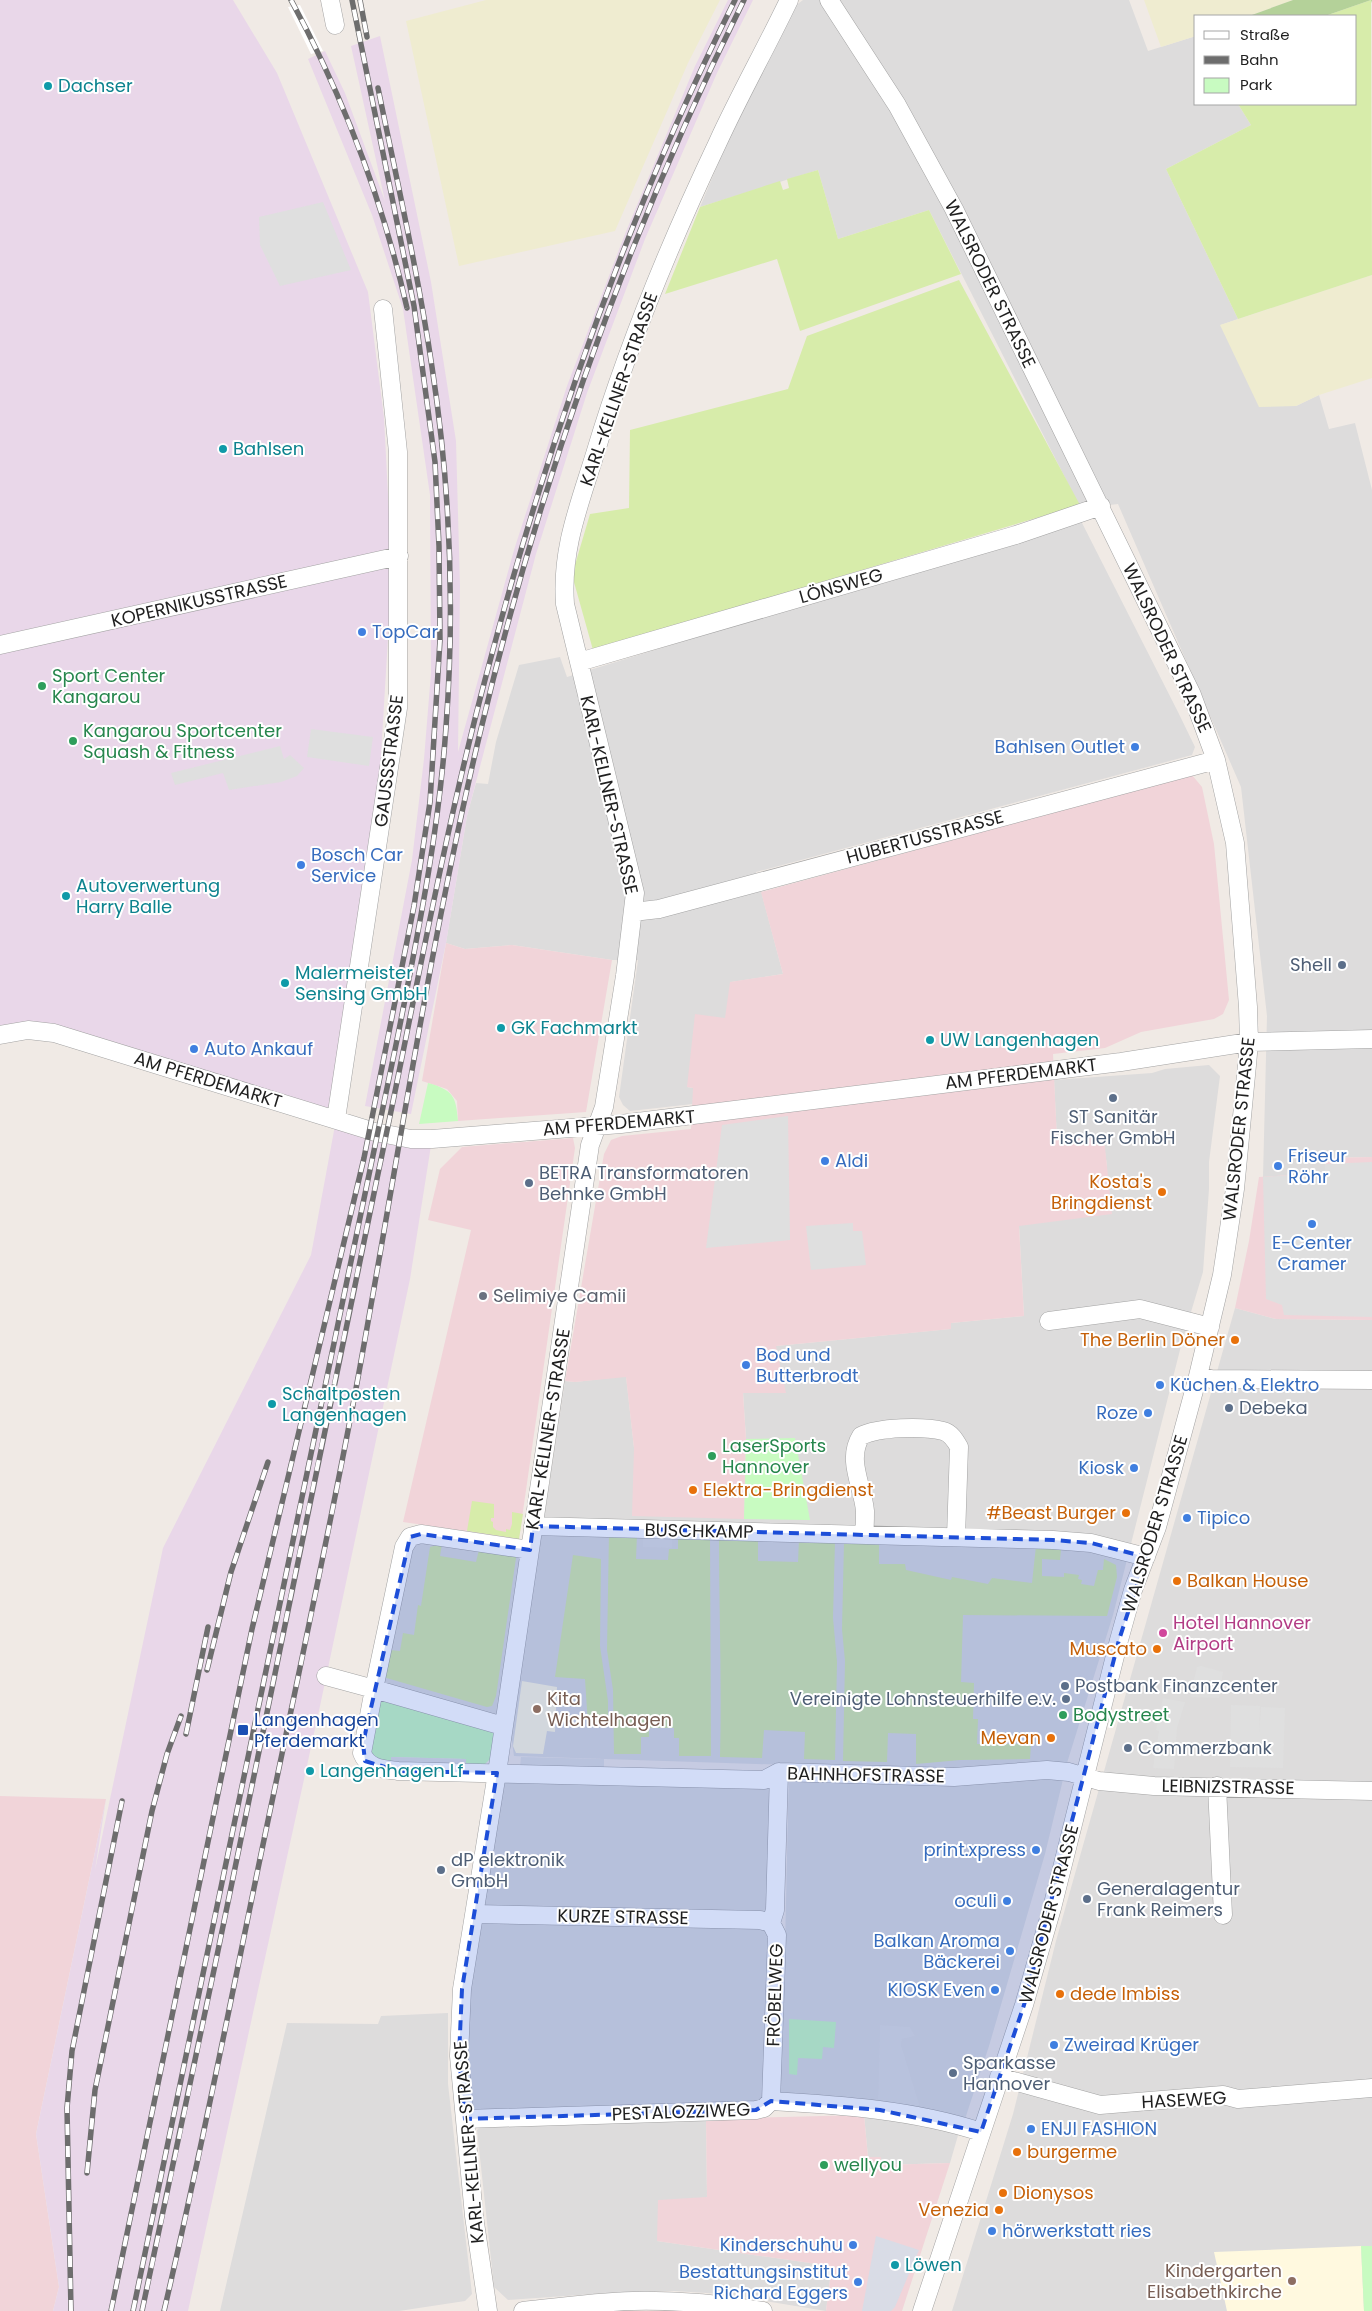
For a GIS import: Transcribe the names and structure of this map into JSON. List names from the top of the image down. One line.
{"streets":{"street":["WALSRODER STRASSE","KARL-KELLNER-STRASSE","LÖNSWEG","KOPERNIKUSSTRASSE","GAUSSSTRASSE","HUBERTUSSTRASSE","AM PFERDEMARKT","BUSCHKAMP","BAHNHOFSTRASSE","LEIBNIZSTRASSE","KURZE STRASSE","FRÖBELWEG","HASEWEG","PESTALOZZIWEG"]},"crossings":[["WALSRODER STRASSE","LÖNSWEG"],["WALSRODER STRASSE","HUBERTUSSTRASSE"],["WALSRODER STRASSE","AM PFERDEMARKT"],["WALSRODER STRASSE","BUSCHKAMP"],["WALSRODER STRASSE","BAHNHOFSTRASSE"],["WALSRODER STRASSE","LEIBNIZSTRASSE"],["WALSRODER STRASSE","HASEWEG"],["WALSRODER STRASSE","PESTALOZZIWEG"],["KARL-KELLNER-STRASSE","LÖNSWEG"],["KARL-KELLNER-STRASSE","HUBERTUSSTRASSE"],["KARL-KELLNER-STRASSE","AM PFERDEMARKT"],["KARL-KELLNER-STRASSE","BUSCHKAMP"],["KARL-KELLNER-STRASSE","BAHNHOFSTRASSE"],["KARL-KELLNER-STRASSE","KURZE STRASSE"],["KARL-KELLNER-STRASSE","PESTALOZZIWEG"],["KOPERNIKUSSTRASSE","GAUSSSTRASSE"],["GAUSSSTRASSE","AM PFERDEMARKT"],["BAHNHOFSTRASSE","LEIBNIZSTRASSE"],["BAHNHOFSTRASSE","FRÖBELWEG"],["KURZE STRASSE","FRÖBELWEG"],["FRÖBELWEG","PESTALOZZIWEG"]],"places":{"other":["Dachser","Bahlsen","TopCar","Sport Center Kangarou","Kangarou Sportcenter Squash & Fitness","Bahlsen Outlet","Bosch Car Service","Autoverwertung Harry Balle","Shell","Malermeister Sensing GmbH","GK Fachmarkt","UW Langenhagen","Auto Ankauf","ST Sanitär Fischer GmbH","Aldi","Friseur Röhr","BETRA Transformatoren Behnke GmbH","Kosta's Bringdienst","E-Center Cramer","Selimiye Camii","The Berlin Döner","Bod und Butterbrodt","Küchen & Elektro","Schaltposten Langenhagen","Debeka","Roze","LaserSports Hannover","Kiosk","Elektra-Bringdienst","#Beast Burger","Tipico","Balkan House","Hotel Hannover Airport","Muscato","Postbank Finanzcenter","Vereinigte Lohnsteuerhilfe e.v.","Kita Wichtelhagen","Bodystreet","Mevan","Commerzbank","Langenhagen Lf","print.xpress","dP elektronik GmbH","Generalagentur Frank Reimers","oculi","Balkan Aroma Bäckerei","KIOSK Even","dede Imbiss","Zweirad Krüger","Sparkasse Hannover","ENJI FASHION","burgerme","wellyou","Dionysos","Venezia","hörwerkstatt ries","Kinderschuhu","Löwen","Kindergarten Elisabethkirche","Bestattungsinstitut Richard Eggers"],"transit":["Langenhagen Pferdemarkt"]},"legend":["Straße","Bahn","Park"]}
